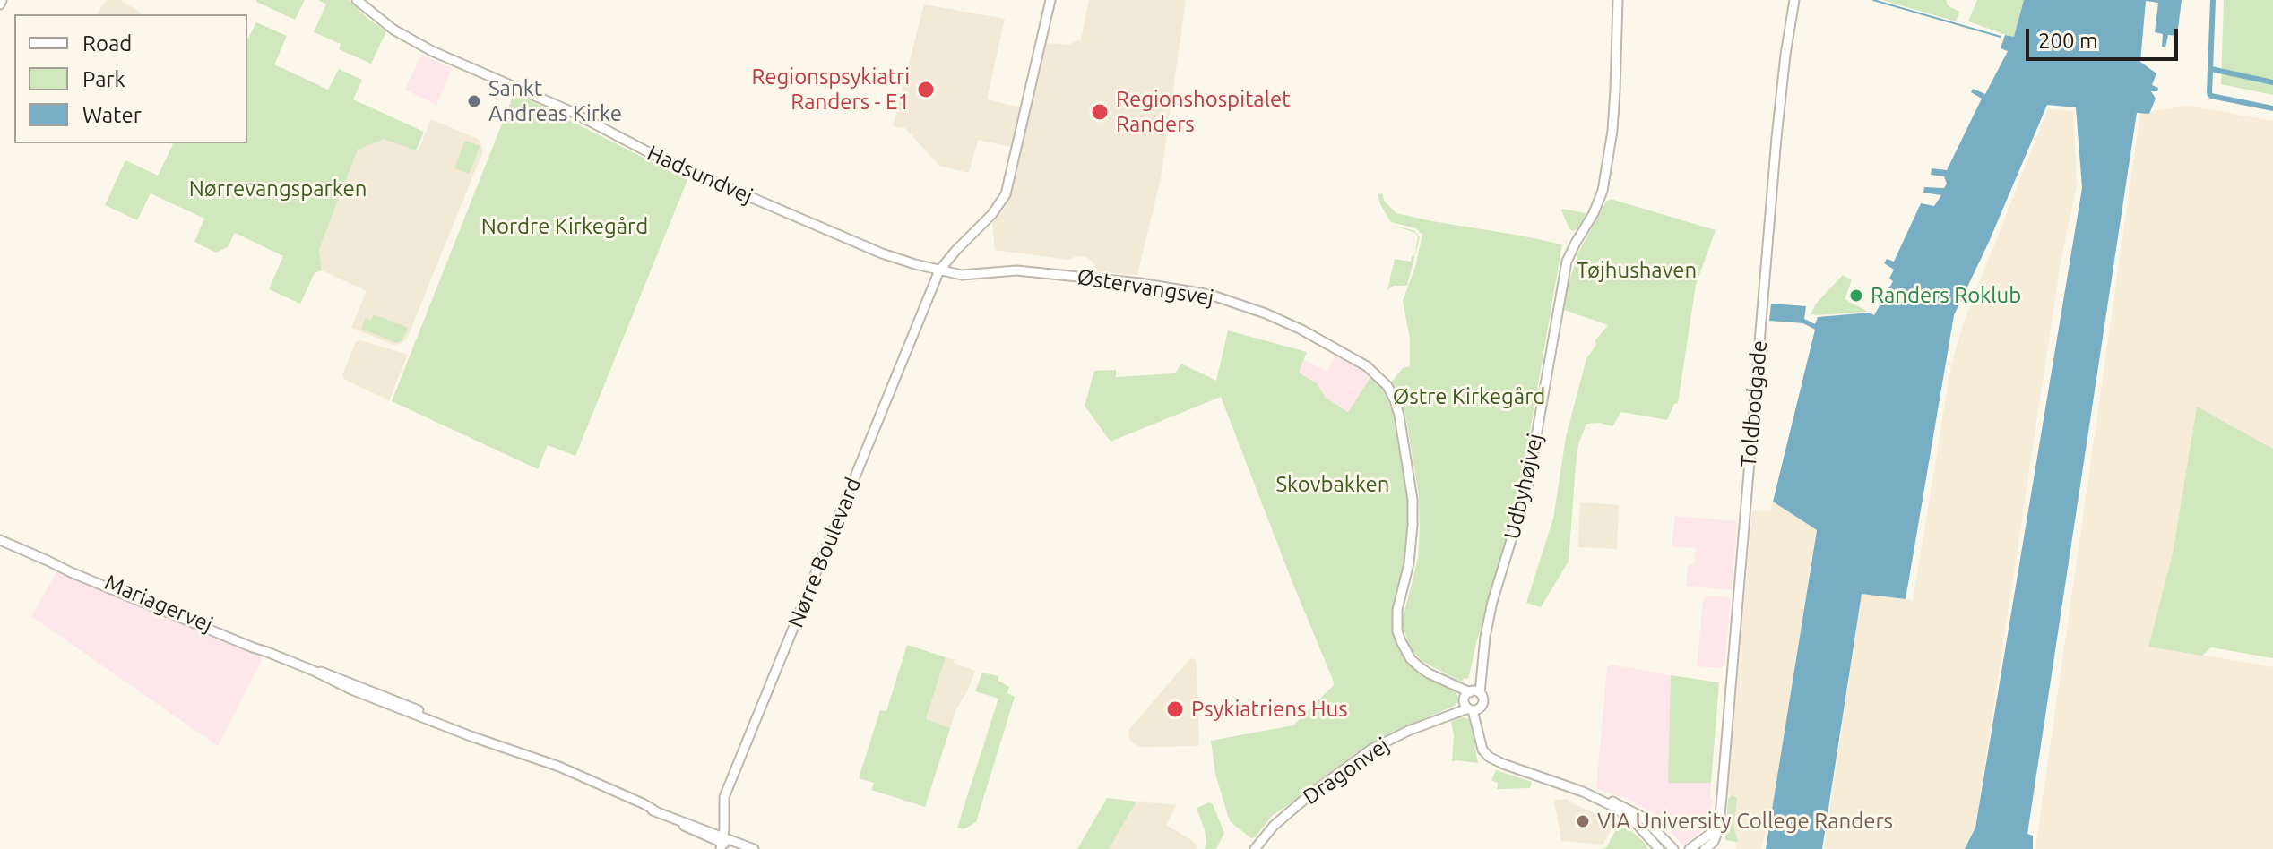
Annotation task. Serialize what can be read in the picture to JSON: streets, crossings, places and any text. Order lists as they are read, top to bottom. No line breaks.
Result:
{"streets":{"street":["Hadsundvej","Østervangsvej","Toldbodgade","Udbyhøjvej","Nørre Boulevard","Mariagervej","Dragonvej"]},"crossings":[["Hadsundvej","Østervangsvej"],["Hadsundvej","Nørre Boulevard"],["Østervangsvej","Udbyhøjvej"],["Østervangsvej","Nørre Boulevard"],["Østervangsvej","Dragonvej"],["Udbyhøjvej","Dragonvej"],["Nørre Boulevard","Mariagervej"]],"parks":["Nørrevangsparken","Nordre Kirkegård","Tøjhushaven","Østre Kirkegård","Skovbakken"],"places":["Regionspsykiatri Randers - E1","Sankt Andreas Kirke","Regionshospitalet Randers","Randers Roklub","Psykiatriens Hus","VIA University College Randers"],"legend":["Road","Park","Water"],"scale_bar":"200 m"}
